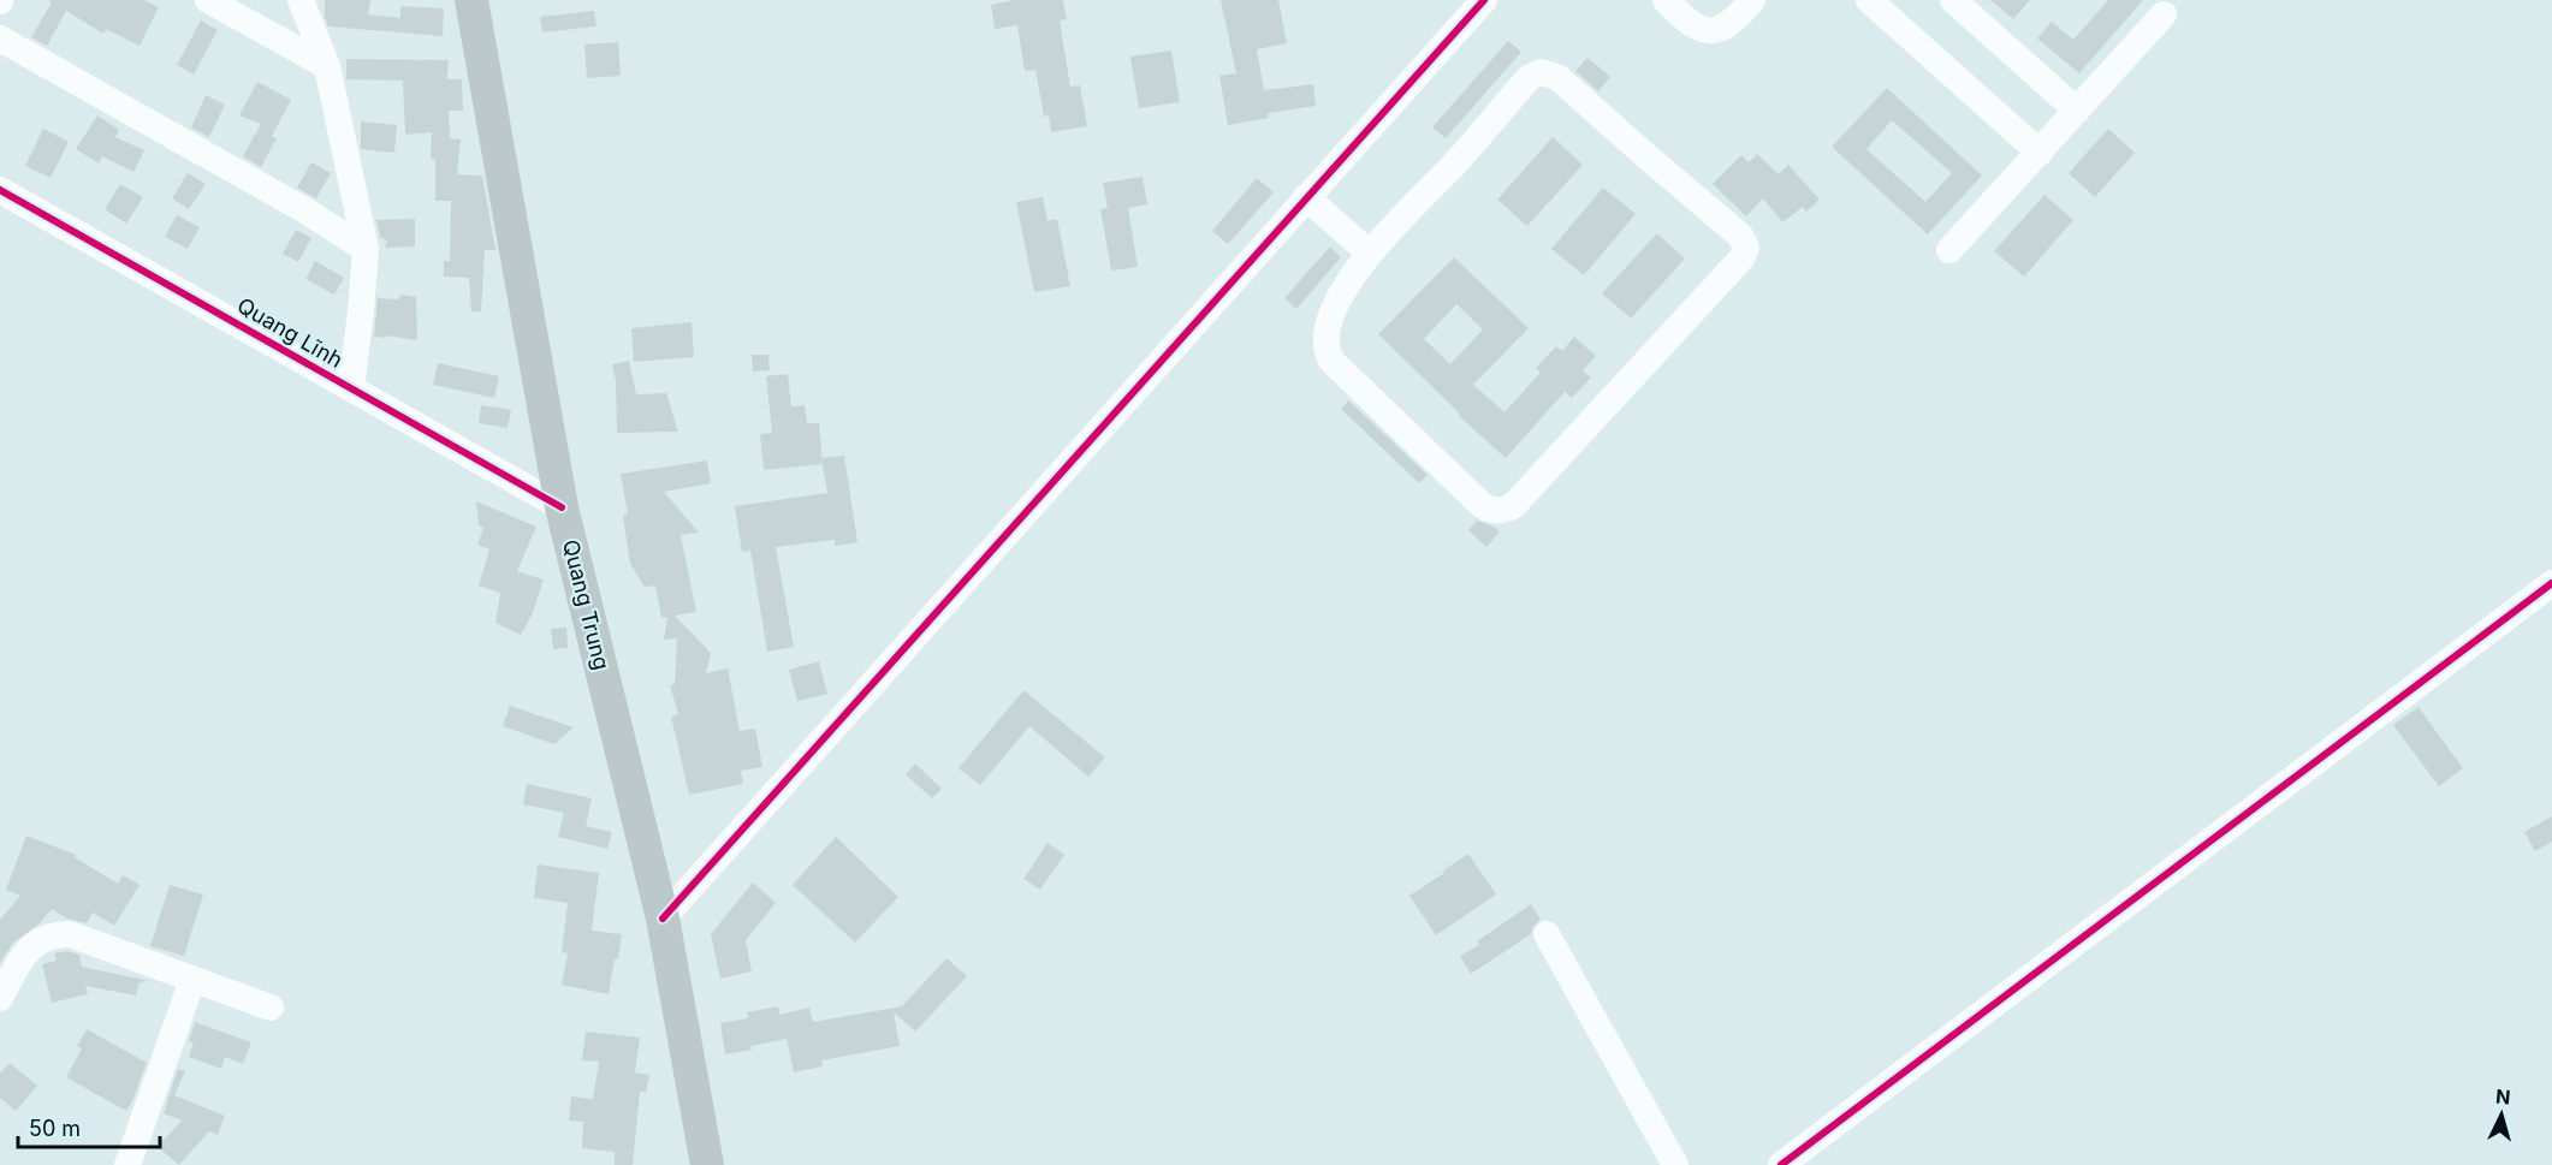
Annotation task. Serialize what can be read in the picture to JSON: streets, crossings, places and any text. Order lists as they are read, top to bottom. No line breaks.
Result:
{"streets":{"main road":["Quang Trung"],"street":["Quang Lĩnh"]},"crossings":[["Quang Lĩnh","Quang Trung"]],"scale_bar":"50 m","north":"top"}
